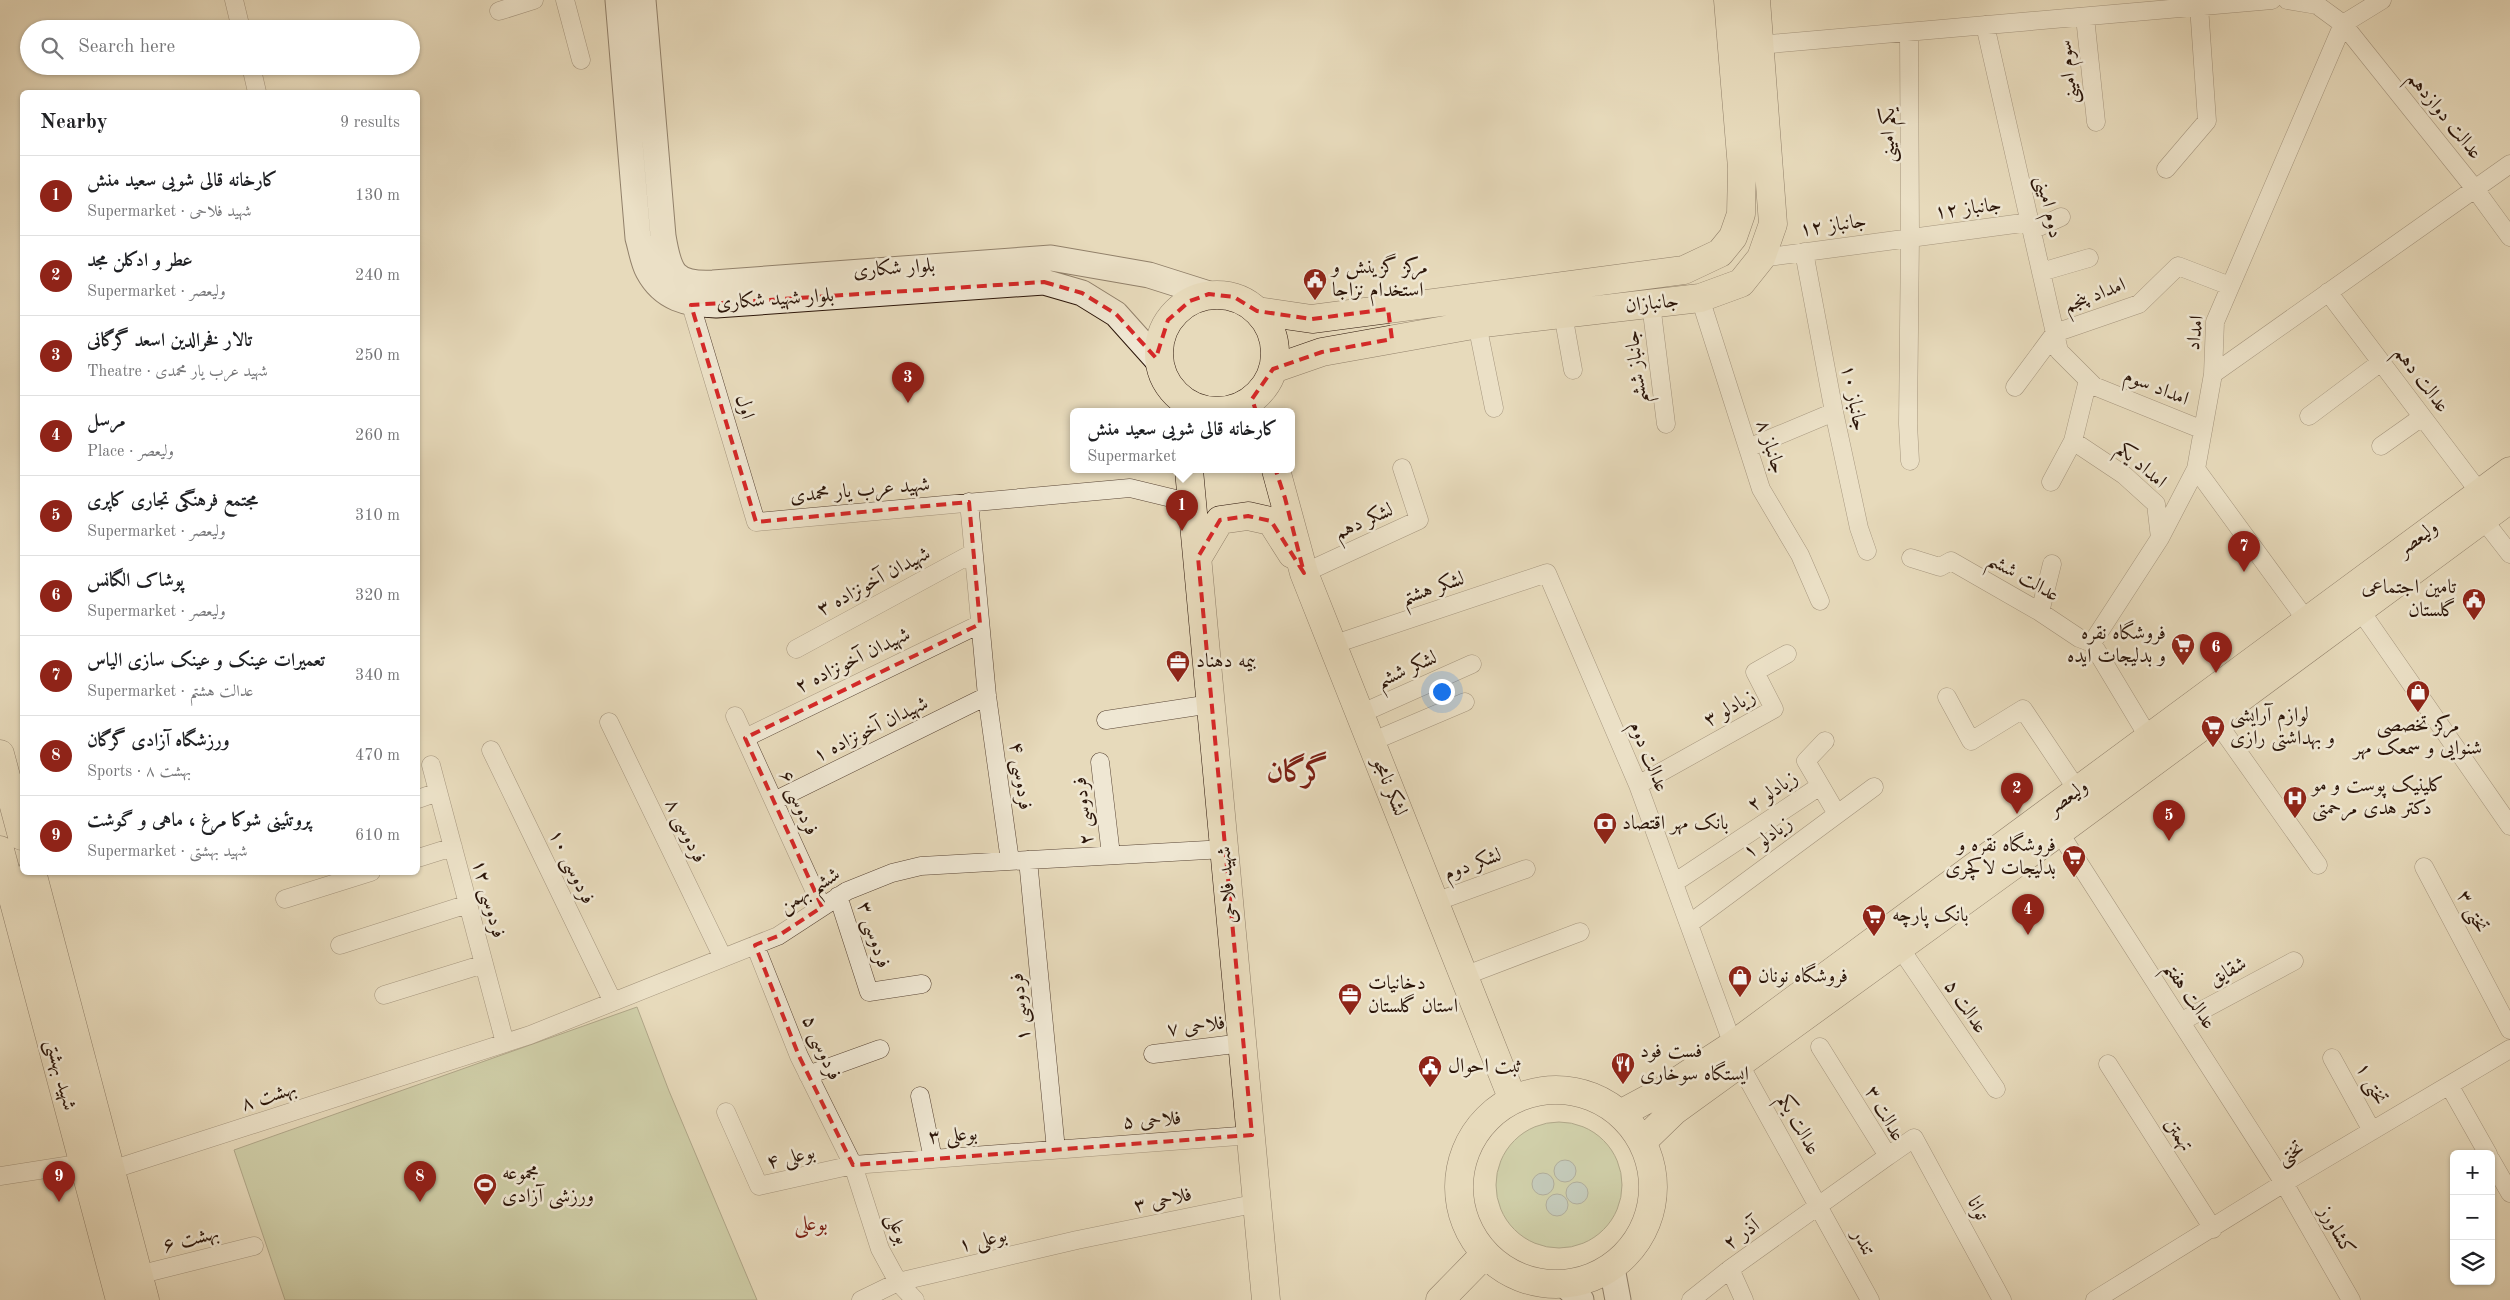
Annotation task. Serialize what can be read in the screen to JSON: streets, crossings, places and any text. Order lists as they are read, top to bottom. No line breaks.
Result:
{"streets":{"main road":["بلوار شکاری","بلوار شهید شکاری","جانبازان","ولیعصر","لشکر نامجو","شهید فلاحی","شهید بهشتی"],"street":["سوم امینی","عدالت دوازدهم","یکم امینی","دوم امینی","جانباز ۱۲","۱۲ جانباز","امداد پنجم","امداد","جانباز ششم","عدالت دهم","امداد سوم","۱۰ جانباز","اول","جانباز ۸","امداد یکم","شهید عرب یار محمدی","لشکر دهم","عدالت ششم","۳ شهیدان آخونزاده","لشکر هشتم","۲ شهیدان آخونزاده","لشکر ششم","زیادلو ۳","۱ شهیدان آخونزاده","عدالت دوم","۴ فردوسی","زیادلو ۲","۶ فردوسی","۲ فردوسی","۸ فردوسی","زیادلو ۱","لشکر دوم","۱۰ فردوسی","ششم بهمن","۱۲ فردوسی","تختی ۳","۳ فردوسی","شقایق","عدالت هفتم","۱ فردوسی","عدالت ۵","۷ فلاحی","۵ فردوسی","۱ تختی","۸ بهشت","عدالت ۳","۵ فلاحی","عدالت یکم","تهمتن","۳ بوعلی","تختی","۴ بوعلی","۳ فلاحی","توانا","بوعلی","کشاورز","۲ آذر","۶ بهشت","۱ بوعلی","تندر"]},"crossings":[["عدالت دوازدهم","امداد"],["یکم امینی","جانباز ۱۲"],["یکم امینی","۱۲ جانباز"],["دوم امینی","جانباز ۱۲"],["دوم امینی","امداد پنجم"],["دوم امینی","امداد سوم"],["جانباز ۱۲","۱۲ جانباز"],["۱۲ جانباز","جانبازان"],["۱۲ جانباز","۱۰ جانباز"],["امداد پنجم","امداد"],["بلوار شهید شکاری","اول"],["جانبازان","جانباز ششم"],["جانبازان","جانباز ۸"],["امداد","امداد سوم"],["امداد","امداد یکم"],["امداد","عدالت ششم"],["عدالت دهم","ولیعصر"],["اول","شهید عرب یار محمدی"],["شهید عرب یار محمدی","۴ فردوسی"],["شهید عرب یار محمدی","شهید فلاحی"],["لشکر دهم","لشکر نامجو"],["ولیعصر","عدالت دوم"],["ولیعصر","عدالت هفتم"],["ولیعصر","عدالت ۵"],["ولیعصر","عدالت یکم"],["۳ شهیدان آخونزاده","۴ فردوسی"],["لشکر هشتم","عدالت دوم"],["لشکر هشتم","لشکر نامجو"],["۲ شهیدان آخونزاده","۴ فردوسی"],["۲ شهیدان آخونزاده","۶ فردوسی"],["لشکر ششم","لشکر نامجو"],["زیادلو ۳","عدالت دوم"],["۱ شهیدان آخونزاده","۴ فردوسی"],["۱ شهیدان آخونزاده","۶ فردوسی"],["عدالت دوم","زیادلو ۲"],["عدالت دوم","زیادلو ۱"],["عدالت دوم","عدالت یکم"],["۴ فردوسی","ششم بهمن"],["لشکر نامجو","لشکر دوم"],["۶ فردوسی","ششم بهمن"],["۲ فردوسی","ششم بهمن"],["۸ فردوسی","ششم بهمن"],["۱۰ فردوسی","ششم بهمن"],["شهید فلاحی","ششم بهمن"],["شهید فلاحی","۷ فلاحی"],["شهید فلاحی","۵ فلاحی"],["شهید فلاحی","۳ فلاحی"],["ششم بهمن","۱۲ فردوسی"],["ششم بهمن","۳ فردوسی"],["ششم بهمن","۱ فردوسی"],["ششم بهمن","۵ فردوسی"],["ششم بهمن","۸ بهشت"],["شقایق","عدالت هفتم"],["عدالت هفتم","تختی"],["عدالت هفتم","کشاورز"],["۱ فردوسی","۵ فلاحی"],["۱ فردوسی","۳ بوعلی"],["۵ فردوسی","۳ بوعلی"],["۵ فردوسی","۴ بوعلی"],["۵ فردوسی","بوعلی"],["شهید بهشتی","۸ بهشت"],["شهید بهشتی","۶ بهشت"],["۱ تختی","تختی"],["عدالت ۳","عدالت یکم"],["عدالت ۳","توانا"],["عدالت ۳","۲ آذر"],["عدالت ۳","تندر"],["۵ فلاحی","۳ بوعلی"],["عدالت یکم","۲ آذر"],["عدالت یکم","تندر"],["تهمتن","تختی"],["۳ بوعلی","۴ بوعلی"],["۳ بوعلی","بوعلی"],["تختی","کشاورز"],["۴ بوعلی","بوعلی"],["۳ فلاحی","۱ بوعلی"],["بوعلی","۱ بوعلی"],["۲ آذر","تندر"]],"districts":["گرگان","بوعلی"],"places":{"public building":["مرکز گزینش و استخدام نزاجا","تامین اجتماعی گلستان","ثبت احوال"],"supermarket":["فروشگاه نقره و بدلیجات ایده","لوازم آرایشی و بهداشتی رازی","فروشگاه نقره و بدلیجات لاکچری","بانک پارچه"],"office":["بیمه دهناد","دخانیات استان گلستان"],"shop":["مرکز تخصصی شنوایی و سمعک مهر","فروشگاه نونان"],"hospital":["کلینیک پوست و مو دکتر هدی مرحمتی"],"bank":["بانک مهر اقتصاد"],"restaurant":["فست فود ایستگاه سوخاری"],"sports":["مجموعه ورزشی آزادی"]},"page":{"search":"Search here","heading":["Nearby","9 results"],"list":[{"mark":"1","name":"کارخانه قالی شویی سعید منش","note":"Supermarket · شهید فلاحی","value":"130 m"},{"mark":"2","name":"عطر و ادکلن مجد","note":"Supermarket · ولیعصر","value":"240 m"},{"mark":"3","name":"تالار فخرالدین اسعد گرگانی","note":"Theatre · شهید عرب یار محمدی","value":"250 m"},{"mark":"4","name":"مرسل","note":"Place · ولیعصر","value":"260 m"},{"mark":"5","name":"مجتمع فرهنگی تجاری کاپری","note":"Supermarket · ولیعصر","value":"310 m"},{"mark":"6","name":"پوشاک الگانس","note":"Supermarket · ولیعصر","value":"320 m"},{"mark":"7","name":"تعمیرات عینک و عینک سازی الیاس","note":"Supermarket · عدالت هشتم","value":"340 m"},{"mark":"8","name":"ورزشگاه آزادی گرگان","note":"Sports · ۸ بهشت","value":"470 m"},{"mark":"9","name":"پروتئینی شوکا مرغ‌ ، ماهی و گوشت","note":"Supermarket · شهید بهشتی","value":"610 m"}],"pins":["3","1","7","6","2","5","4","8","9"],"popup":["کارخانه قالی شویی سعید منش","Supermarket"],"map_buttons":["+","−"]}}
